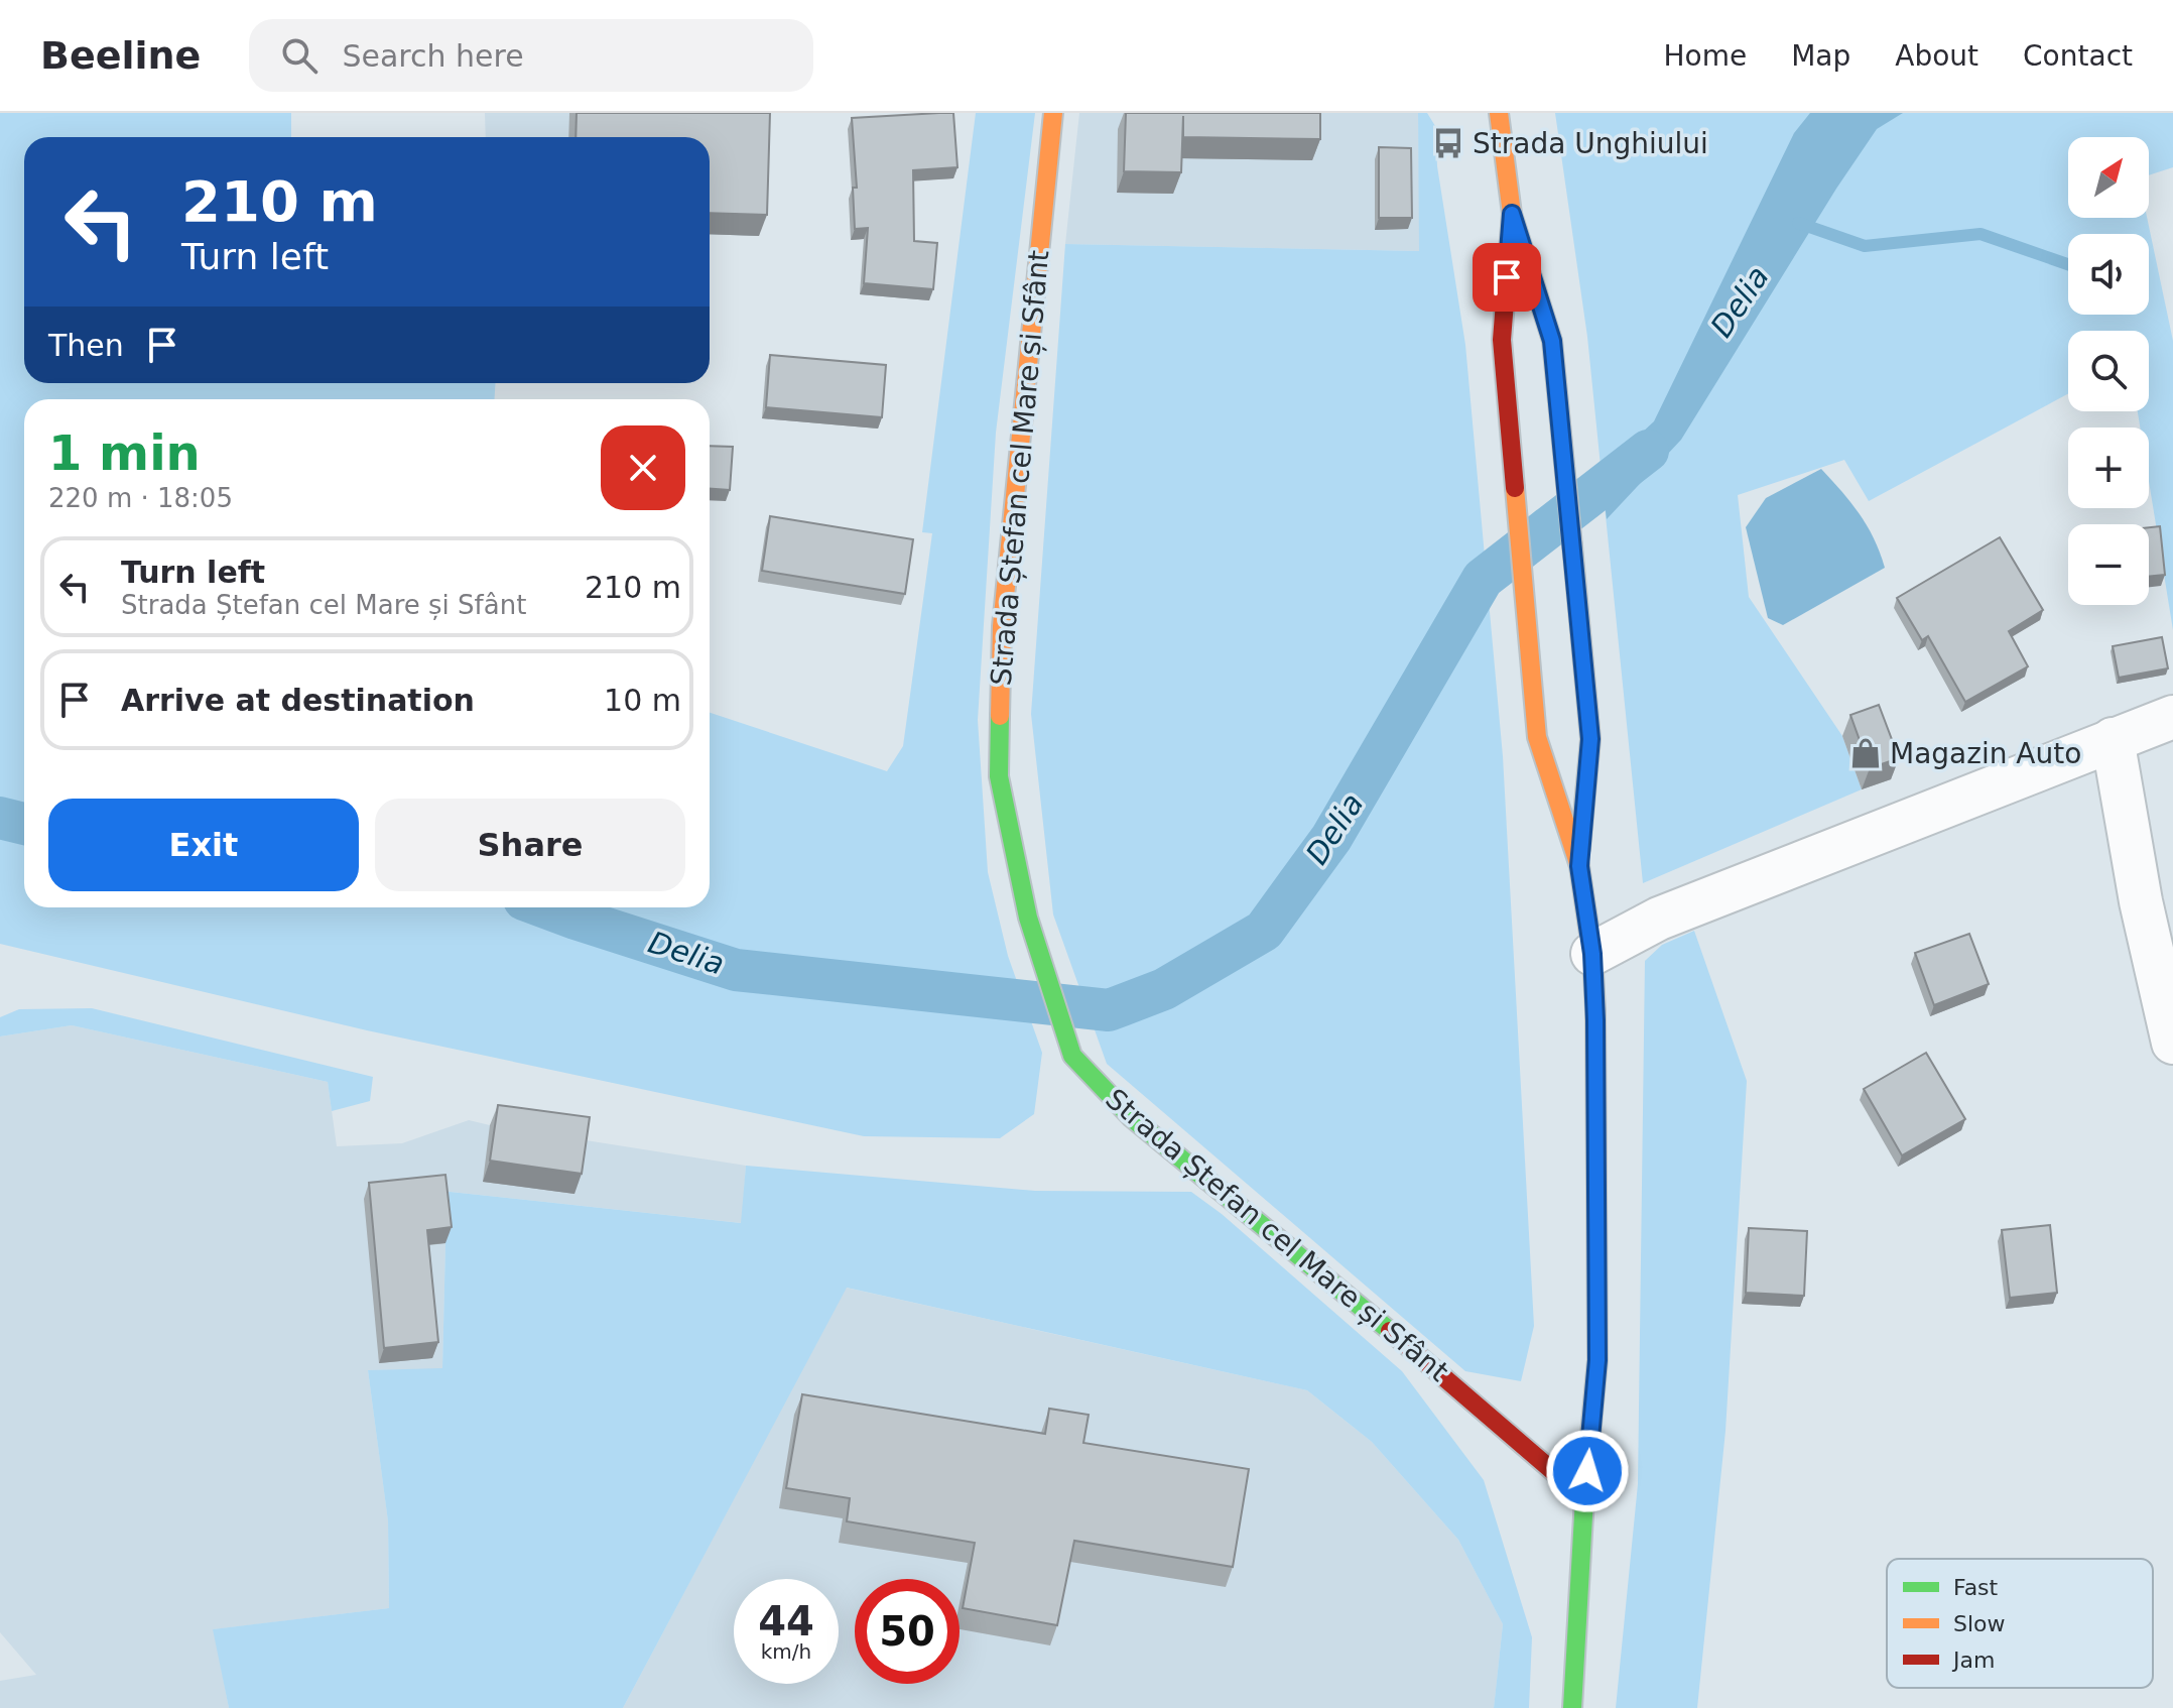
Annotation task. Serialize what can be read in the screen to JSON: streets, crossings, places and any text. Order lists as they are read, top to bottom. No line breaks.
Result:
{"streets":{"main road":["Strada Ștefan cel Mare și Sfânt"]},"water":["Delia"],"places":{"bus stop":["Strada Unghiului"],"shop":["Magazin Auto"]},"legend":["Fast","Slow","Jam"],"north":"top right","page":{"header":"Beeline","search":"Search here","nav":["Home","Map","About","Contact"],"map_buttons":["+","−"],"turn":["210 m","Turn left"],"then":"Then","heading":["1 min","220 m · 18:05"],"list":[{"name":"Turn left","note":"Strada Ștefan cel Mare și Sfânt","value":"210 m"},{"name":"Arrive at destination","value":"10 m"}],"buttons":["Exit","Share"],"speed":"44 km/h","limit":"50"}}
